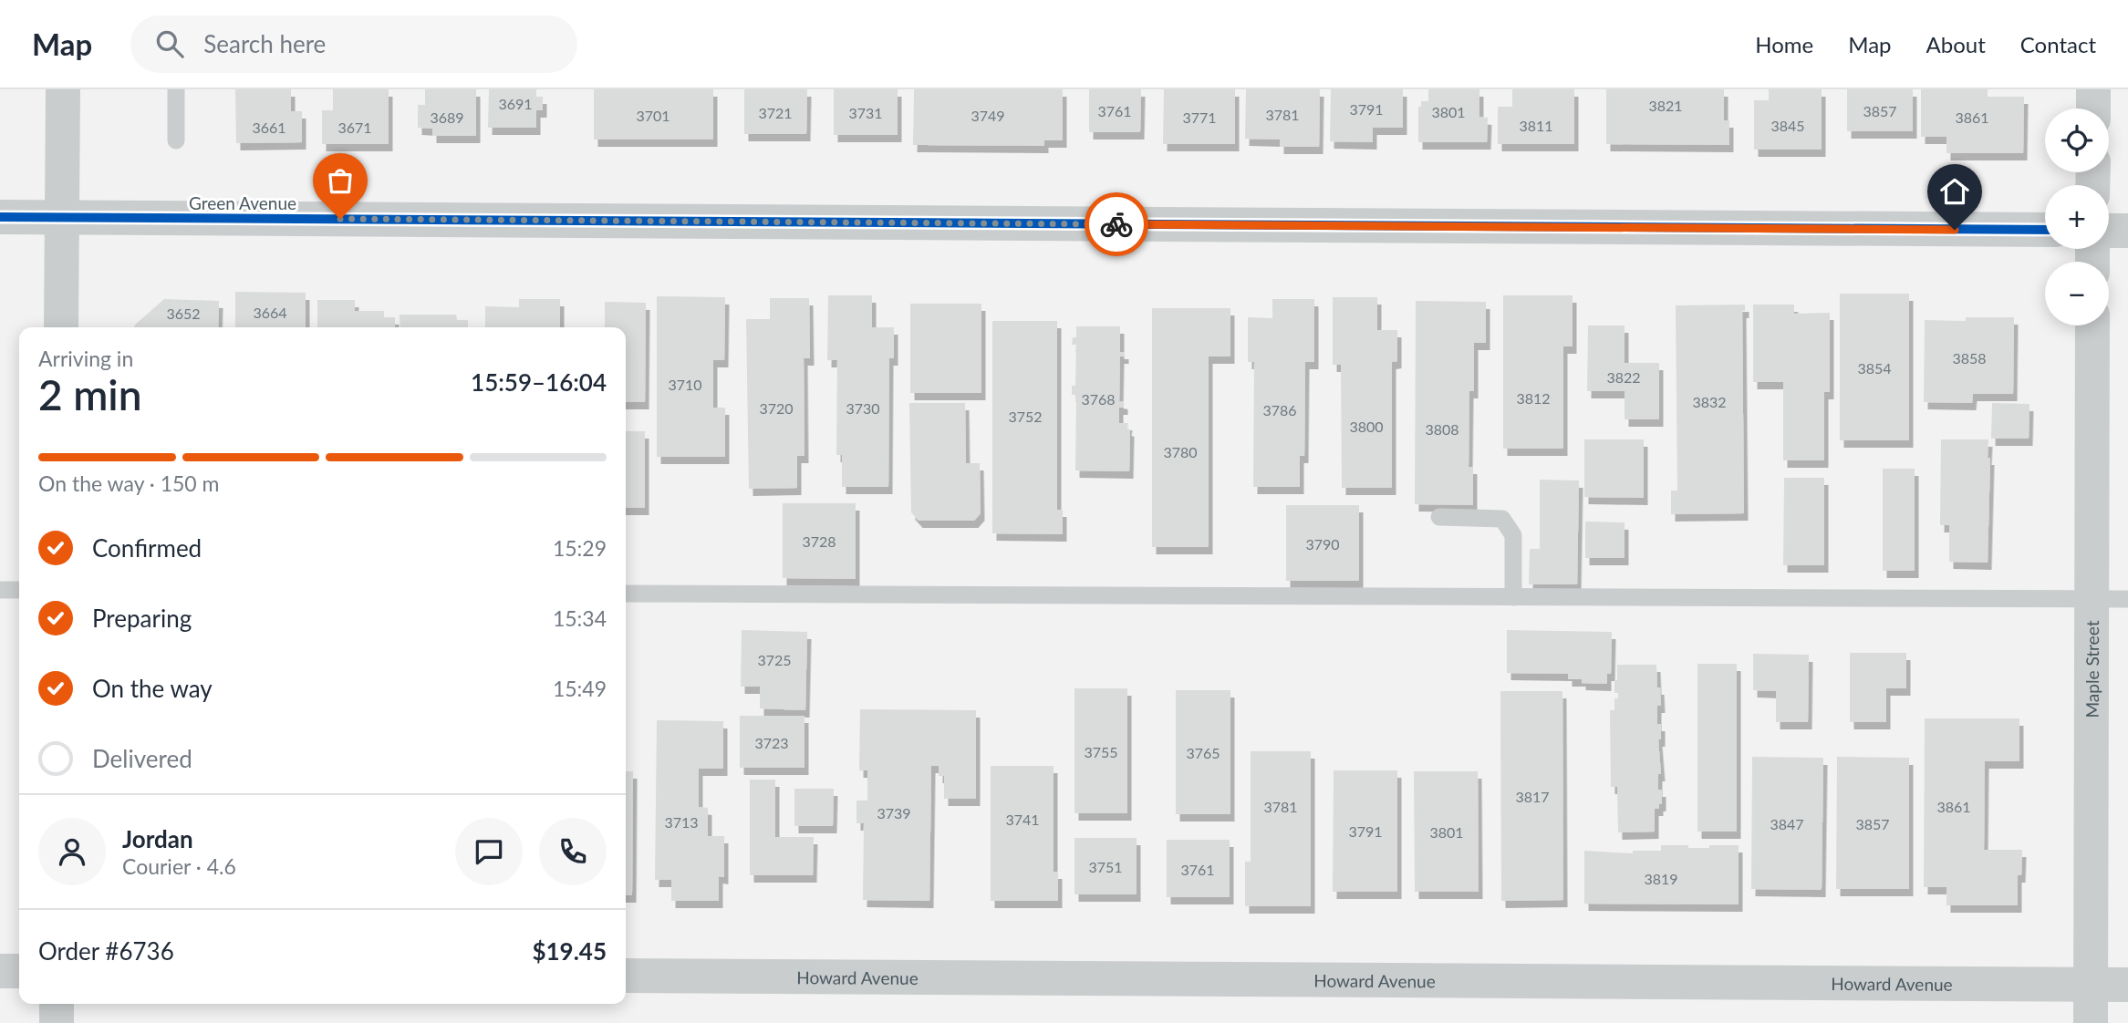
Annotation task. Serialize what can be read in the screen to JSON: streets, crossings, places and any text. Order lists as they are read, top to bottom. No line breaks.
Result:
{"streets":{"street":["Green Avenue","Maple Street","Howard Avenue"]},"crossings":[["Maple Street","Howard Avenue"]],"house_numbers":["3691","3821","3791","3761","3857","3801","3721","3731","3781","3701","3749","3689","3771","3861","3811","3845","3661","3671","3664","3652","3858","3854","3822","3710","3812","3768","3832","3720","3730","3786","3752","3800","3808","3780","3728","3790","3725","3723","3755","3765","3817","3781","3861","3739","3741","3713","3847","3857","3791","3801","3751","3761","3819"],"page":{"header":"Map","search":"Search here","nav":["Home","Map","About","Contact"],"map_buttons":["+","−"],"heading":["2 min","Arriving in","15:59–16:04"],"panel":["Jordan","Courier · 4.6","Order #6736","$19.45"],"bar":"On the way · 150 m","list":[["Confirmed","15:29"],["Preparing","15:34"],["On the way","15:49"],"Delivered"]}}
